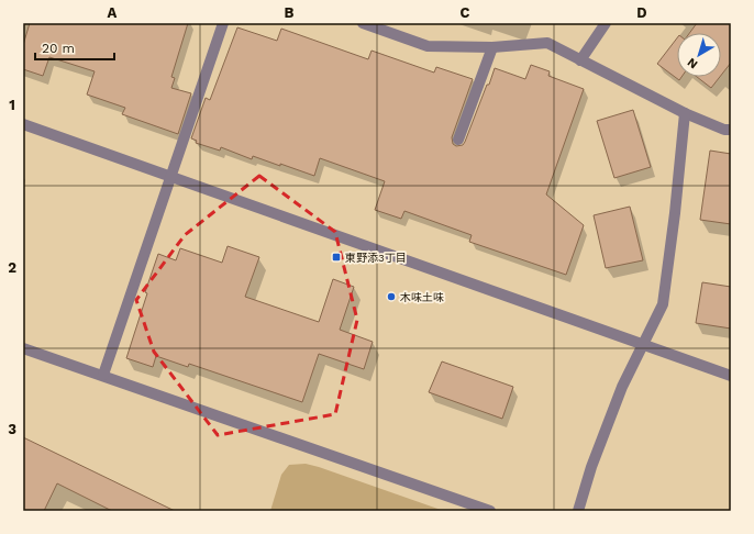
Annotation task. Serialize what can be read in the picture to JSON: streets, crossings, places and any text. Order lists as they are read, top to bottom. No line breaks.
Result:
{"places":{"transit":["東野添3丁目"],"other":["木味土味"]},"scale_bar":"20 m","north":"bottom left","grid":{"columns":["A","B","C","D"],"rows":["1","2","3"]}}
